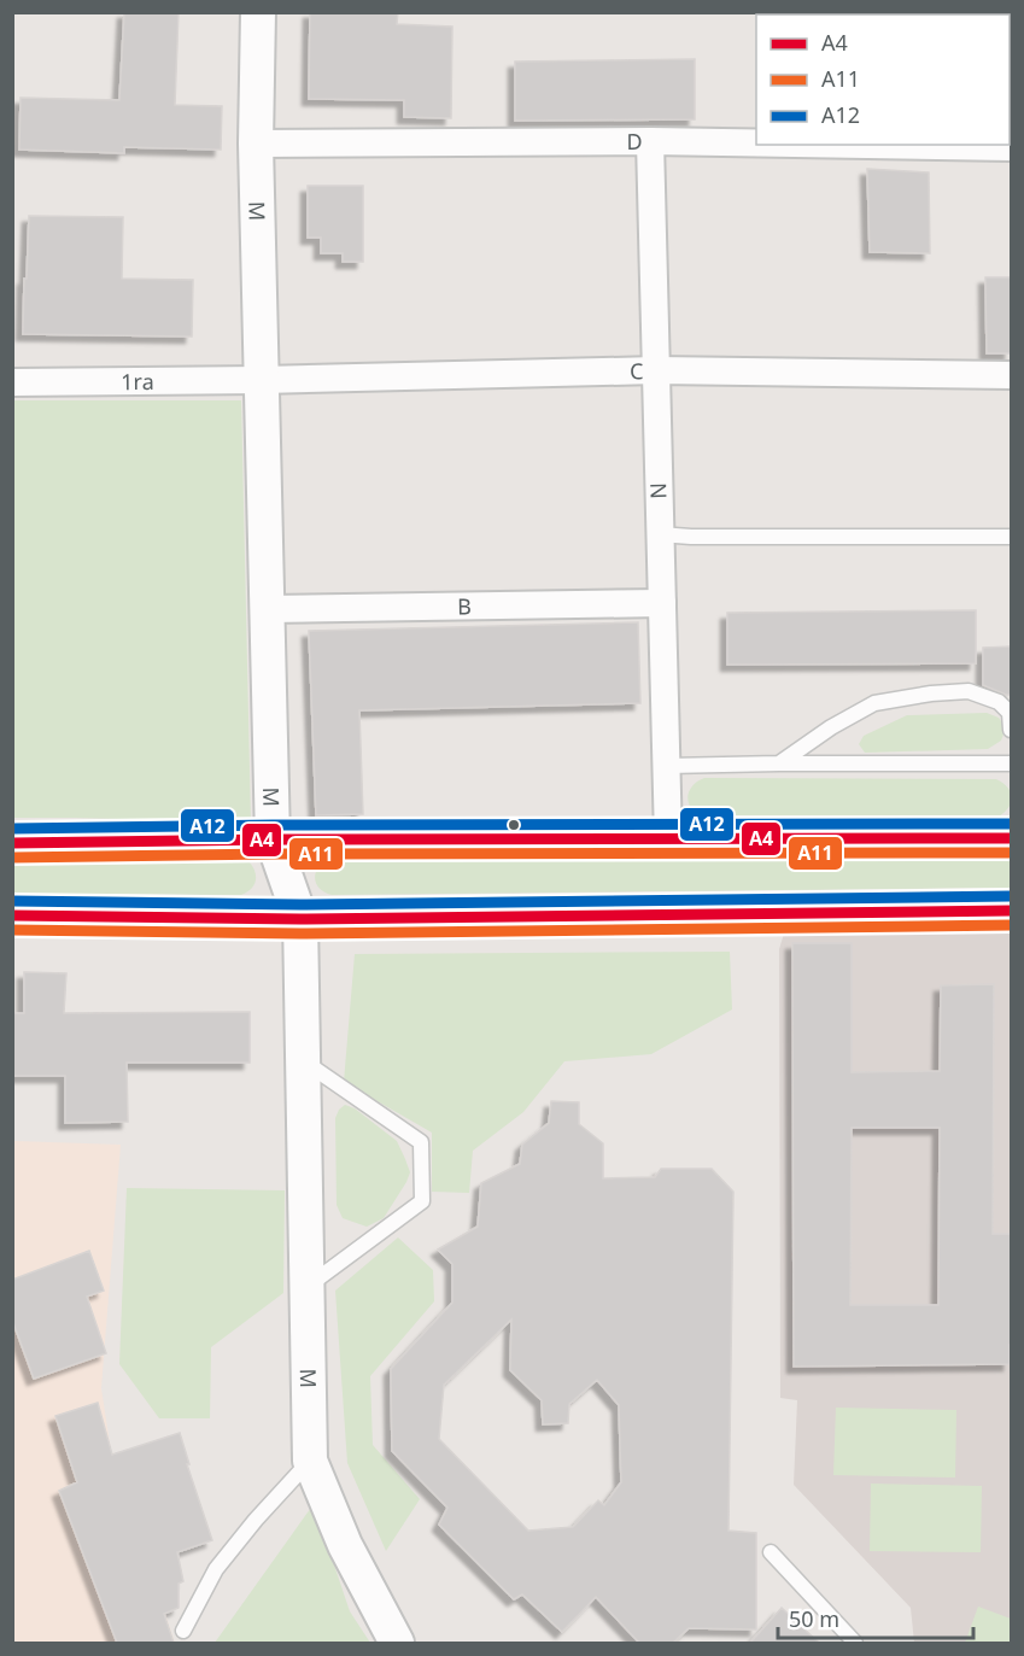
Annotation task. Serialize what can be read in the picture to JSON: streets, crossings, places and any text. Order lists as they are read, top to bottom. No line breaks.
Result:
{"streets":{"street":["D","M","C","1ra","N","B"]},"crossings":[["D","M"],["D","N"],["M","C"],["M","1ra"],["M","B"],["C","1ra"],["C","N"],["N","B"]],"lines":["transit line A12","transit line A4","transit line A11"],"legend":["A4","A11","A12"],"scale_bar":"50 m"}
